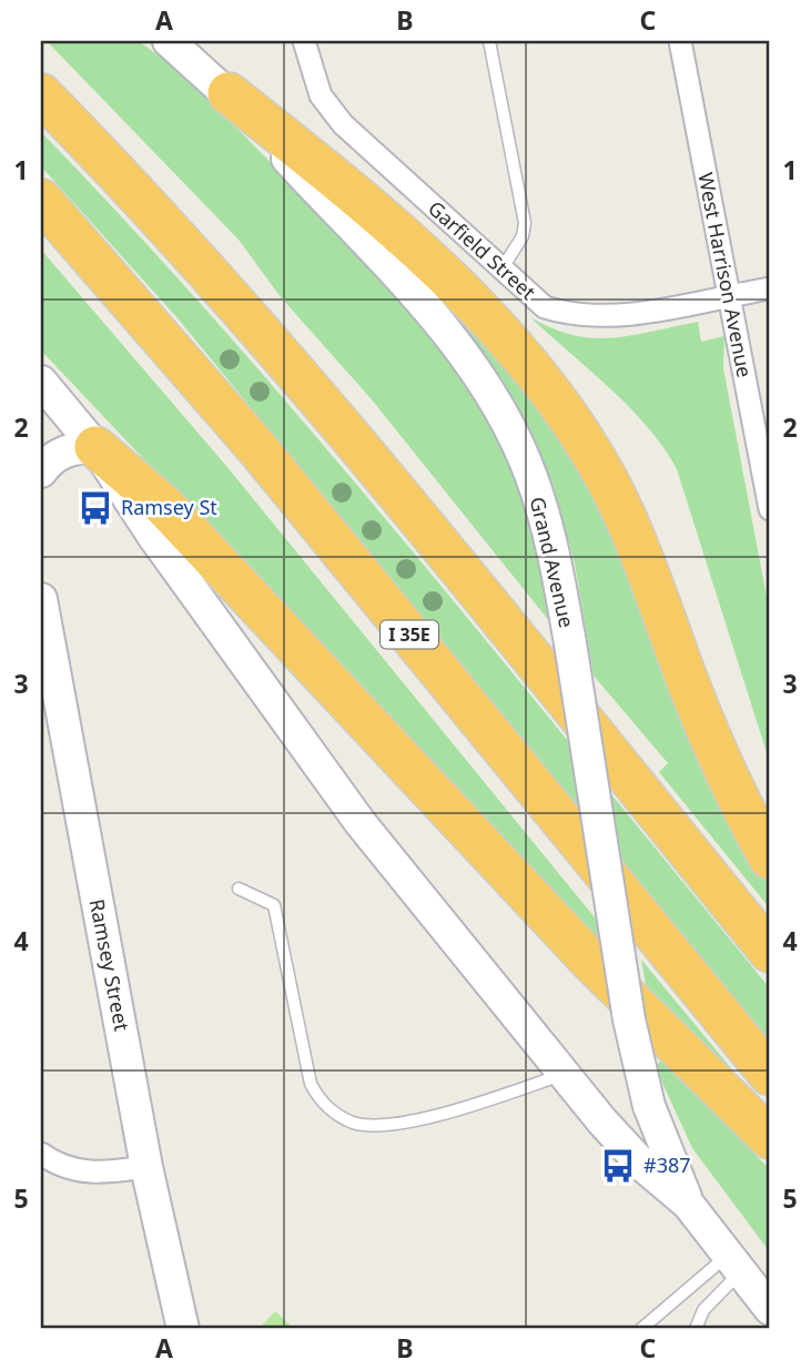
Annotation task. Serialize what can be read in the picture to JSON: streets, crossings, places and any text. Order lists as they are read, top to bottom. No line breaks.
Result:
{"streets":{"highway":["I 35E"],"main road":["Grand Avenue","Ramsey Street"],"street":["Garfield Street","West Harrison Avenue"]},"crossings":[["Garfield Street","West Harrison Avenue"]],"places":{"bus stop":["Ramsey St","#387"]},"grid":{"columns":["A","B","C"],"rows":["1","2","3","4","5"]}}
